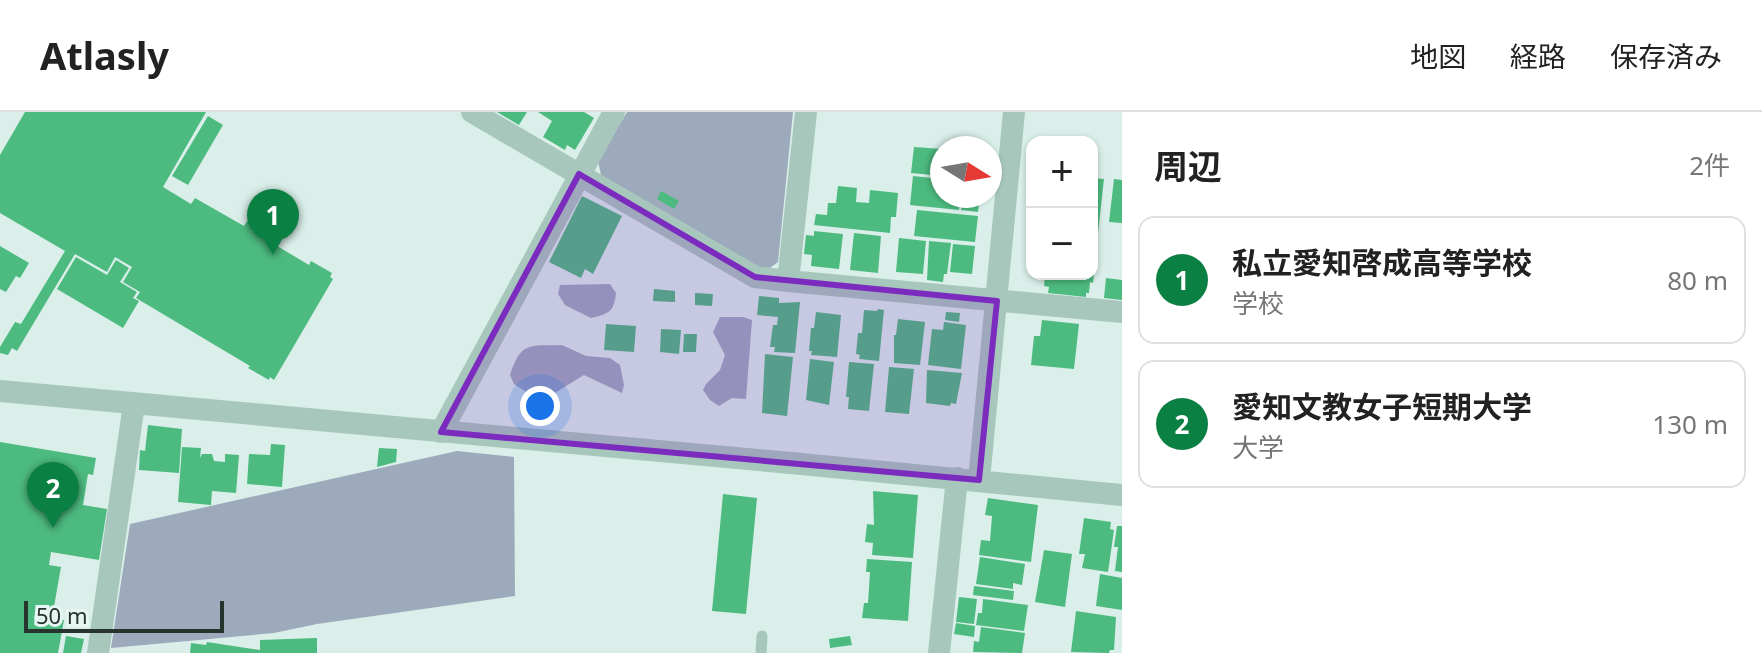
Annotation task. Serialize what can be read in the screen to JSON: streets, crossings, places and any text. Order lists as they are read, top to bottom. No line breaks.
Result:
{"scale_bar":"50 m","north":"right","page":{"header":"Atlasly","nav":["地図","経路","保存済み"],"heading":["周辺","2件"],"map_buttons":["+","−"],"pins":["1","2"],"list":[{"mark":"1","name":"私立愛知啓成高等学校","note":"学校","value":"80 m"},{"mark":"2","name":"愛知文教女子短期大学","note":"大学","value":"130 m"}],"scale":"50 m"}}
